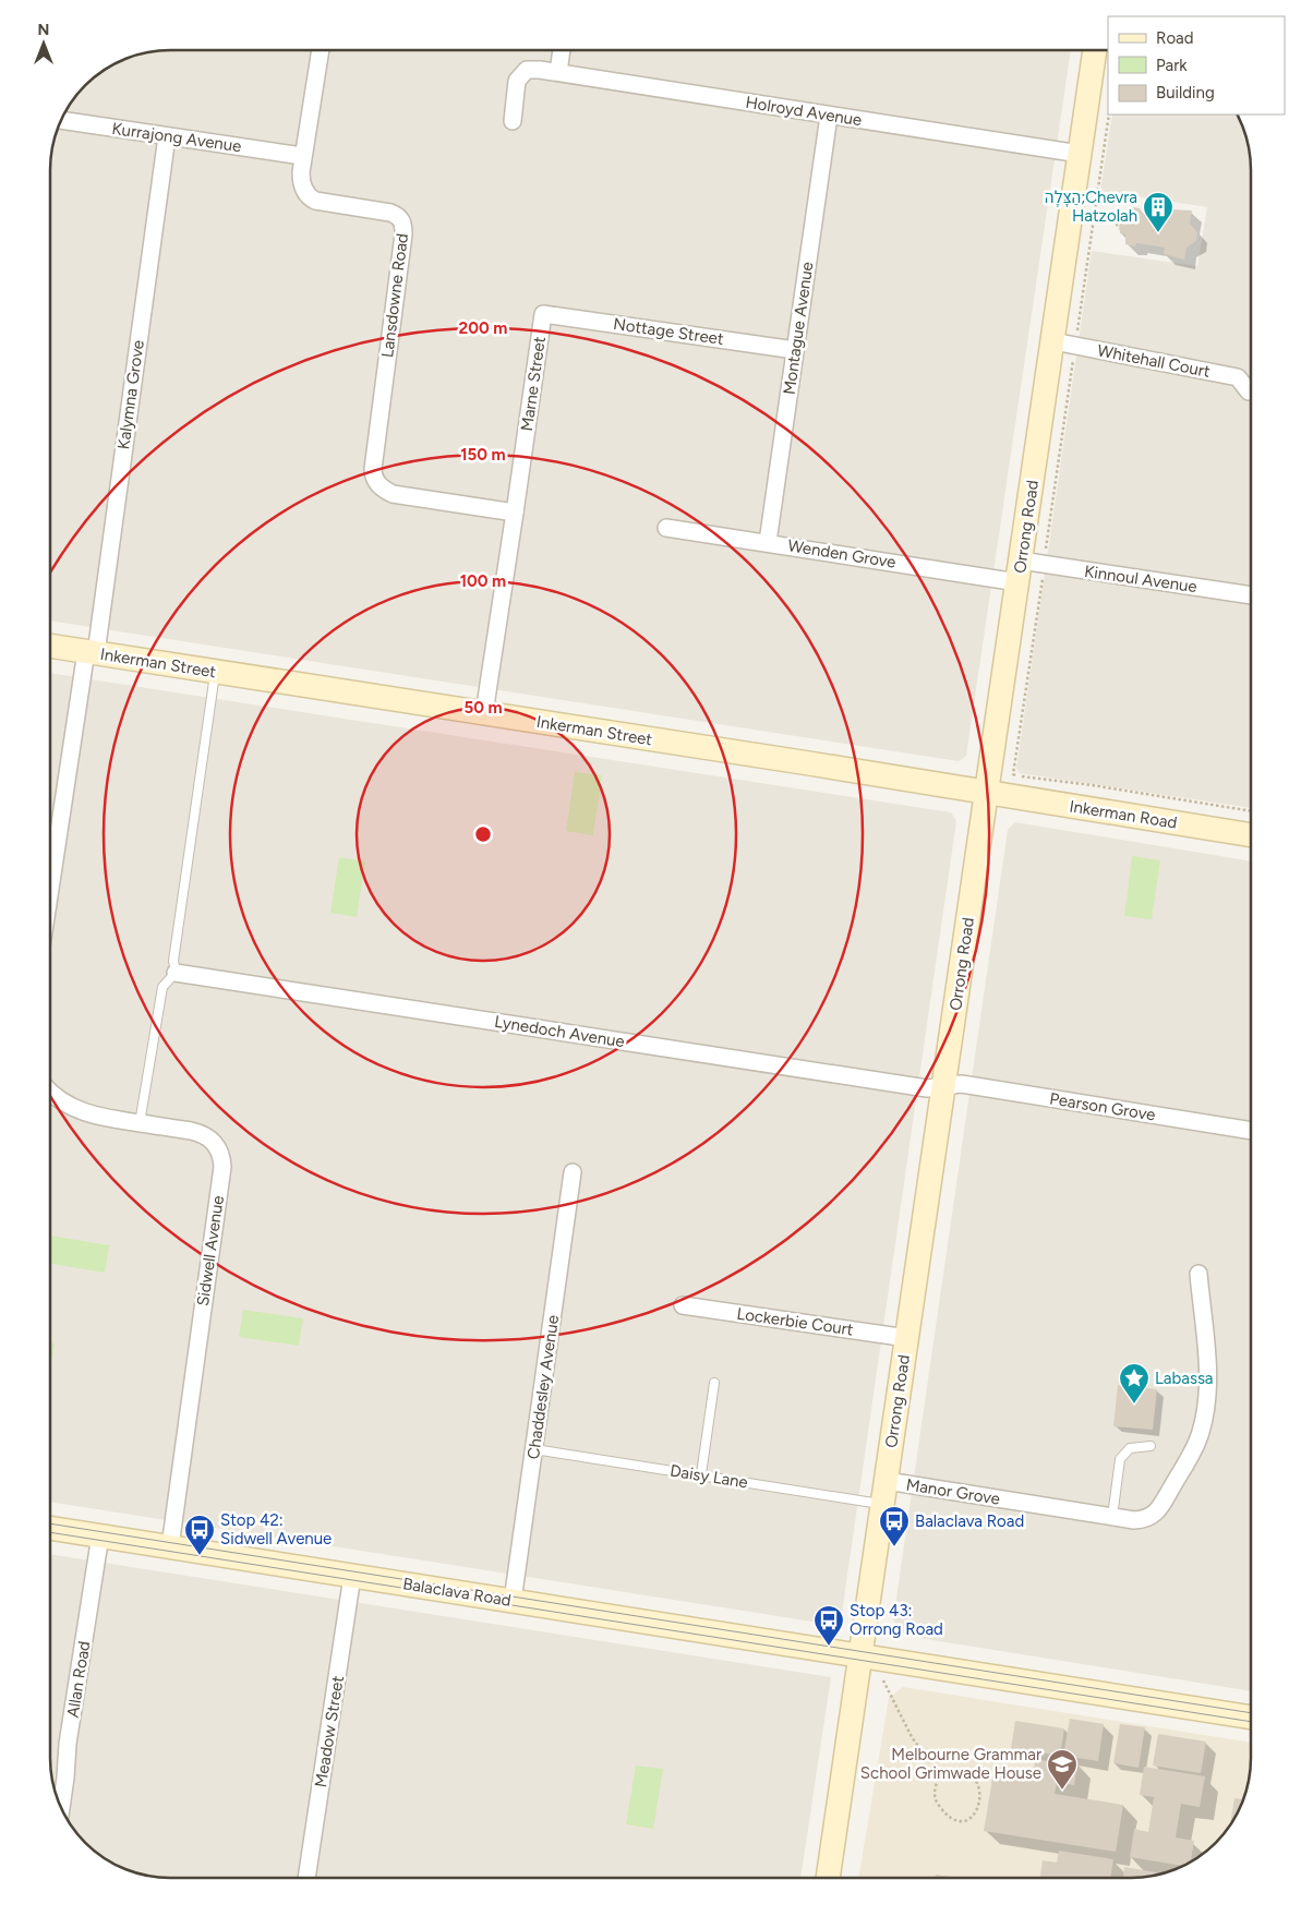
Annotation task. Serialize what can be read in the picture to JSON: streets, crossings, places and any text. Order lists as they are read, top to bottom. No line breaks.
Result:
{"streets":{"street":["Holroyd Avenue","Kurrajong Avenue","Lansdowne Road","Montague Avenue","Nottage Street","Whitehall Court","Marne Street","Kalymna Grove","Orrong Road","Wenden Grove","Kinnoul Avenue","Inkerman Street","Inkerman Road","Lynedoch Avenue","Pearson Grove","Sidwell Avenue","Lockerbie Court","Chaddesley Avenue","Manor Grove","Balaclava Road","Allan Road","Meadow Street"],"lane":["Daisy Lane"]},"crossings":[["Holroyd Avenue","Montague Avenue"],["Holroyd Avenue","Orrong Road"],["Kurrajong Avenue","Lansdowne Road"],["Kurrajong Avenue","Kalymna Grove"],["Lansdowne Road","Marne Street"],["Montague Avenue","Nottage Street"],["Montague Avenue","Wenden Grove"],["Nottage Street","Marne Street"],["Whitehall Court","Orrong Road"],["Marne Street","Inkerman Street"],["Kalymna Grove","Inkerman Street"],["Orrong Road","Wenden Grove"],["Orrong Road","Kinnoul Avenue"],["Orrong Road","Inkerman Street"],["Orrong Road","Inkerman Road"],["Orrong Road","Lynedoch Avenue"],["Orrong Road","Pearson Grove"],["Orrong Road","Lockerbie Court"],["Orrong Road","Daisy Lane"],["Orrong Road","Manor Grove"],["Orrong Road","Balaclava Road"],["Wenden Grove","Kinnoul Avenue"],["Inkerman Street","Inkerman Road"],["Lynedoch Avenue","Pearson Grove"],["Sidwell Avenue","Balaclava Road"],["Chaddesley Avenue","Daisy Lane"],["Chaddesley Avenue","Balaclava Road"],["Balaclava Road","Allan Road"],["Balaclava Road","Meadow Street"]],"places":{"building":["הַצָּלָה;Chevra Hatzolah"],"place":["Labassa"],"bus stop":["Balaclava Road","Stop 42: Sidwell Avenue","Stop 43: Orrong Road"],"school or university":["Melbourne Grammar School Grimwade House"]},"legend":["Road","Park","Building"],"north":"top","rings":["200 m","150 m","100 m","50 m"]}
